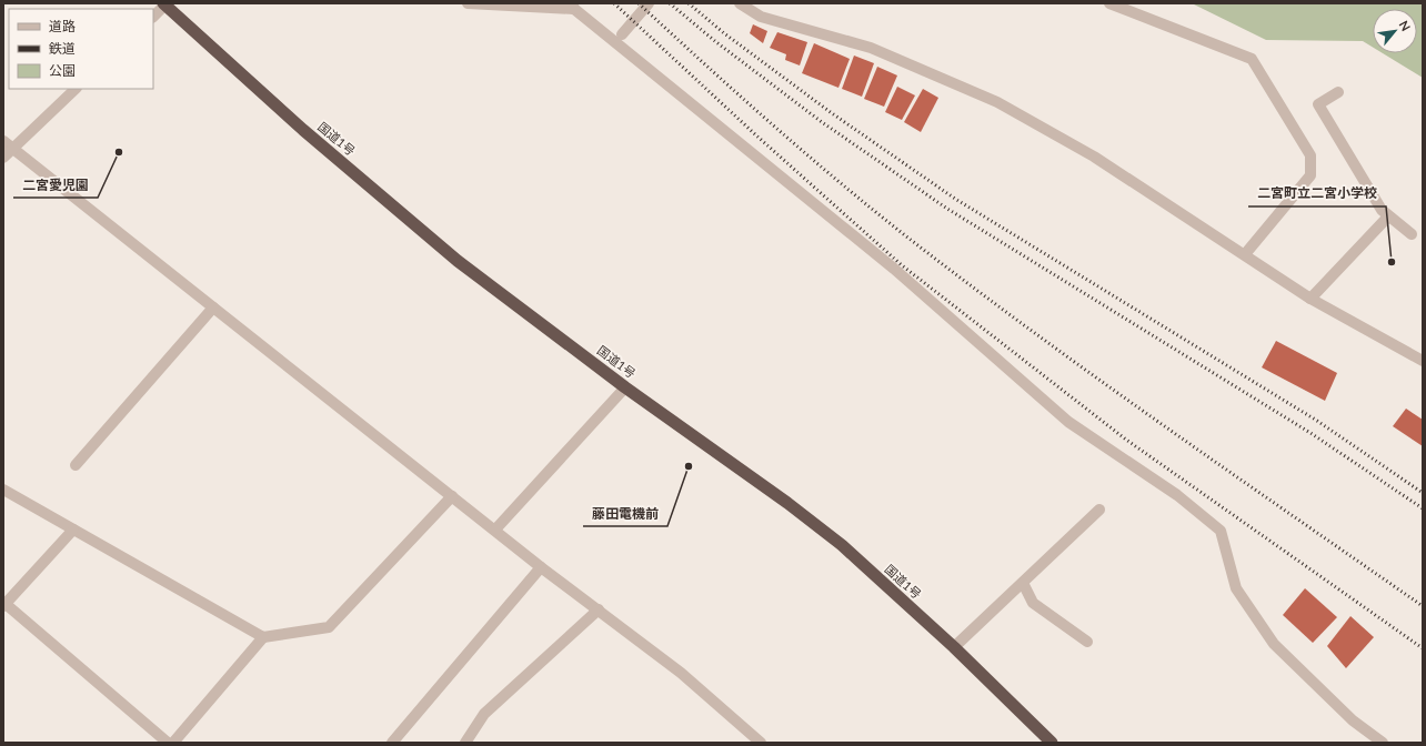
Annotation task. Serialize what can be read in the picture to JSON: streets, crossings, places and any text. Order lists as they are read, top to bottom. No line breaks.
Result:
{"streets":{"highway":["国道1号"]},"places":["二宮愛児園","二宮町立二宮小学校","藤田電機前"],"legend":["道路","鉄道","公園"],"north":"top right"}
